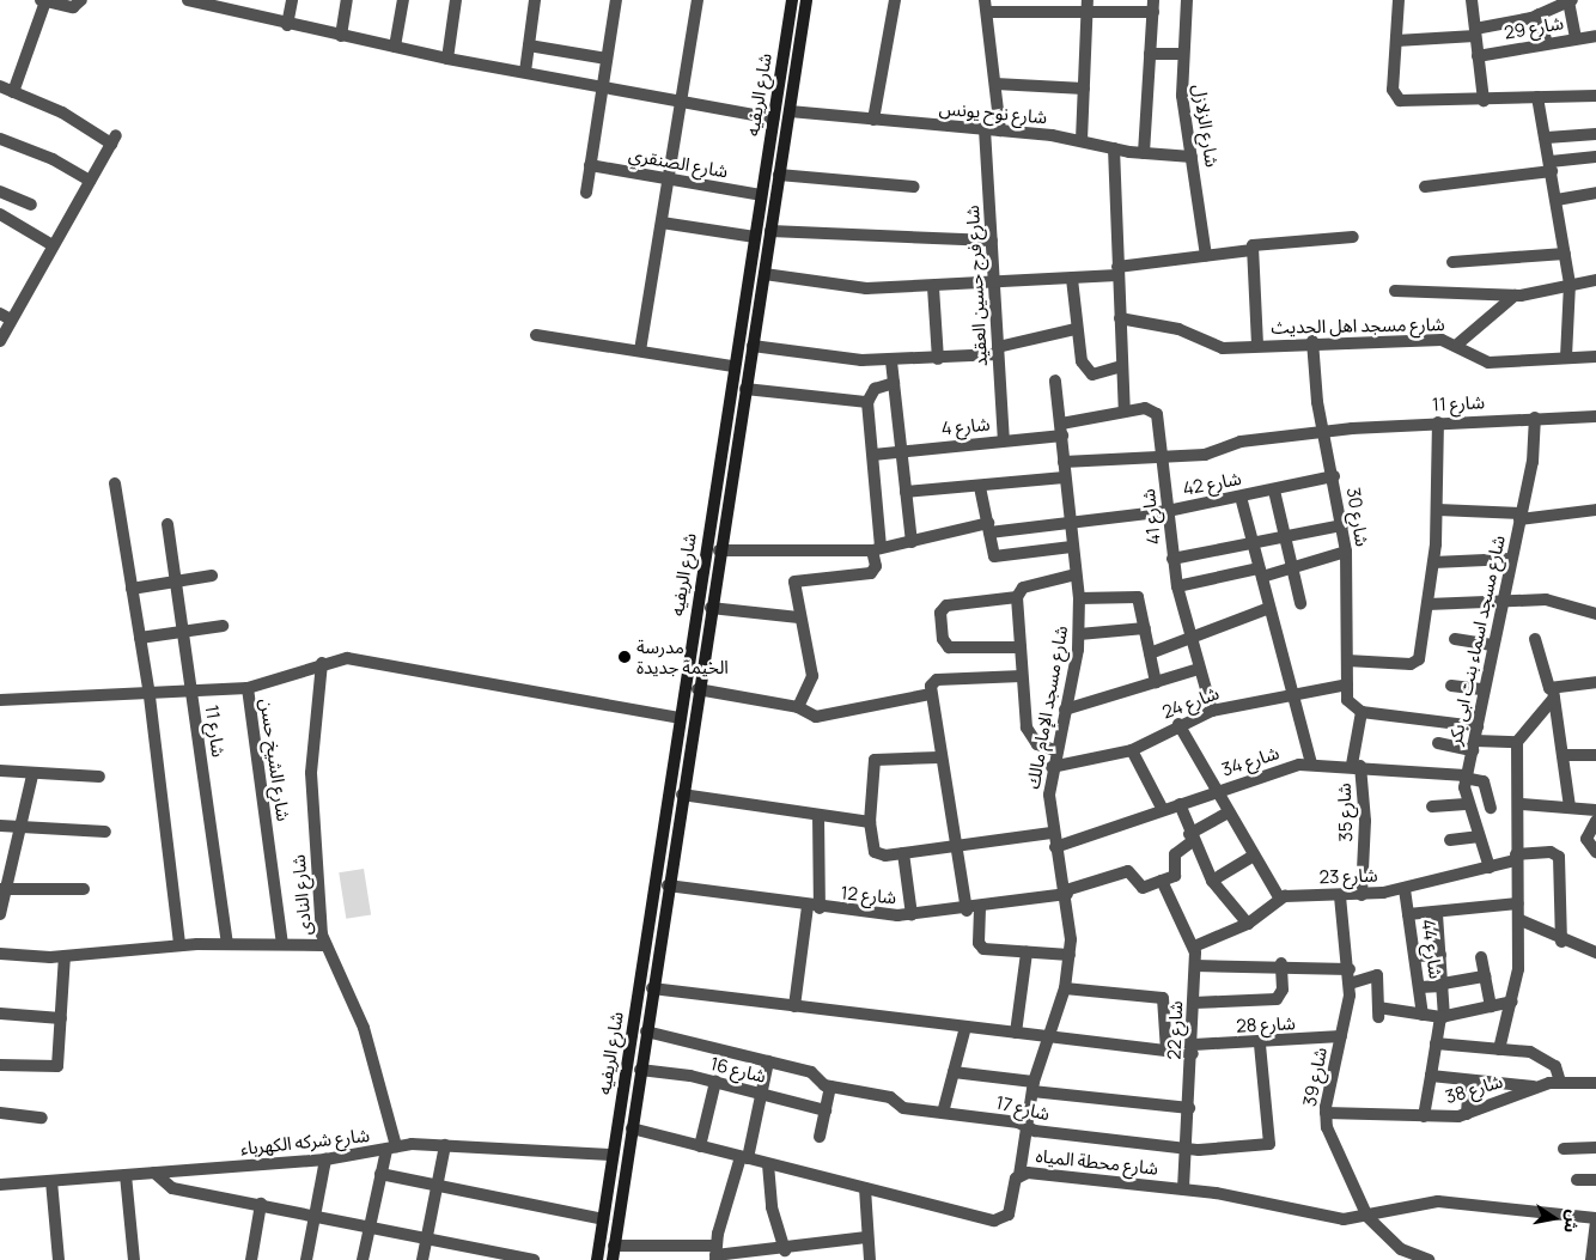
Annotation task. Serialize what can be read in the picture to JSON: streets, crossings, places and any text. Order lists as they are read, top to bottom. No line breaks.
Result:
{"streets":{"street":["شارع 29","شارع الريفيه","شارع نوح يونس","شارع الزلازل","شارع الصنقري","شارع فرج حسين العقيد","شارع مسجد اهل الحديث","شارع 11","شارع 4","شارع 42","شارع 41","شارع 30","شارع مسجد اسماء بنت ابى بكر","شارع 24","شارع مسجد الإمام مالك","شارع الشيخ حسن","شارع 34","شارع 35","شارع 23","شارع النادى","شارع 12","شارع 44","شارع 28","شارع 22","شارع 16","شارع 39","شارع 38","شارع 17","شارع شركه الكهرباء","شارع محطة المياه"]},"crossings":[["شارع الريفيه","شارع نوح يونس"],["شارع الريفيه","شارع الصنقري"],["شارع الريفيه","شارع 42"],["شارع الريفيه","شارع 12"],["شارع الريفيه","شارع 28"],["شارع الريفيه","شارع 16"],["شارع الريفيه","شارع 17"],["شارع الريفيه","شارع شركه الكهرباء"],["شارع الريفيه","شارع محطة المياه"],["شارع نوح يونس","شارع الزلازل"],["شارع نوح يونس","شارع فرج حسين العقيد"],["شارع فرج حسين العقيد","شارع 4"],["شارع مسجد اهل الحديث","شارع 30"],["شارع 11","شارع 41"],["شارع 11","شارع 30"],["شارع 11","شارع مسجد اسماء بنت ابى بكر"],["شارع 11","شارع مسجد الإمام مالك"],["شارع 4","شارع 41"],["شارع 4","شارع مسجد الإمام مالك"],["شارع 42","شارع 41"],["شارع 42","شارع 30"],["شارع 42","شارع مسجد الإمام مالك"],["شارع 41","شارع 24"],["شارع 41","شارع مسجد الإمام مالك"],["شارع 30","شارع 24"],["شارع 30","شارع 35"],["شارع مسجد اسماء بنت ابى بكر","شارع 34"],["شارع مسجد اسماء بنت ابى بكر","شارع 23"],["شارع 24","شارع مسجد الإمام مالك"],["شارع مسجد الإمام مالك","شارع 34"],["شارع مسجد الإمام مالك","شارع 12"],["شارع مسجد الإمام مالك","شارع 28"],["شارع مسجد الإمام مالك","شارع 17"],["شارع مسجد الإمام مالك","شارع محطة المياه"],["شارع 34","شارع 35"],["شارع 35","شارع 23"],["شارع 23","شارع 44"],["شارع 23","شارع 39"],["شارع النادى","شارع شركه الكهرباء"],["شارع 12","شارع 22"],["شارع 28","شارع 22"],["شارع 28","شارع 39"],["شارع 28","شارع 17"],["شارع 22","شارع 17"],["شارع 22","شارع محطة المياه"],["شارع 39","شارع 38"],["شارع 39","شارع محطة المياه"]],"places":["مدرسة الخيمة جديدة"],"north":"right"}
